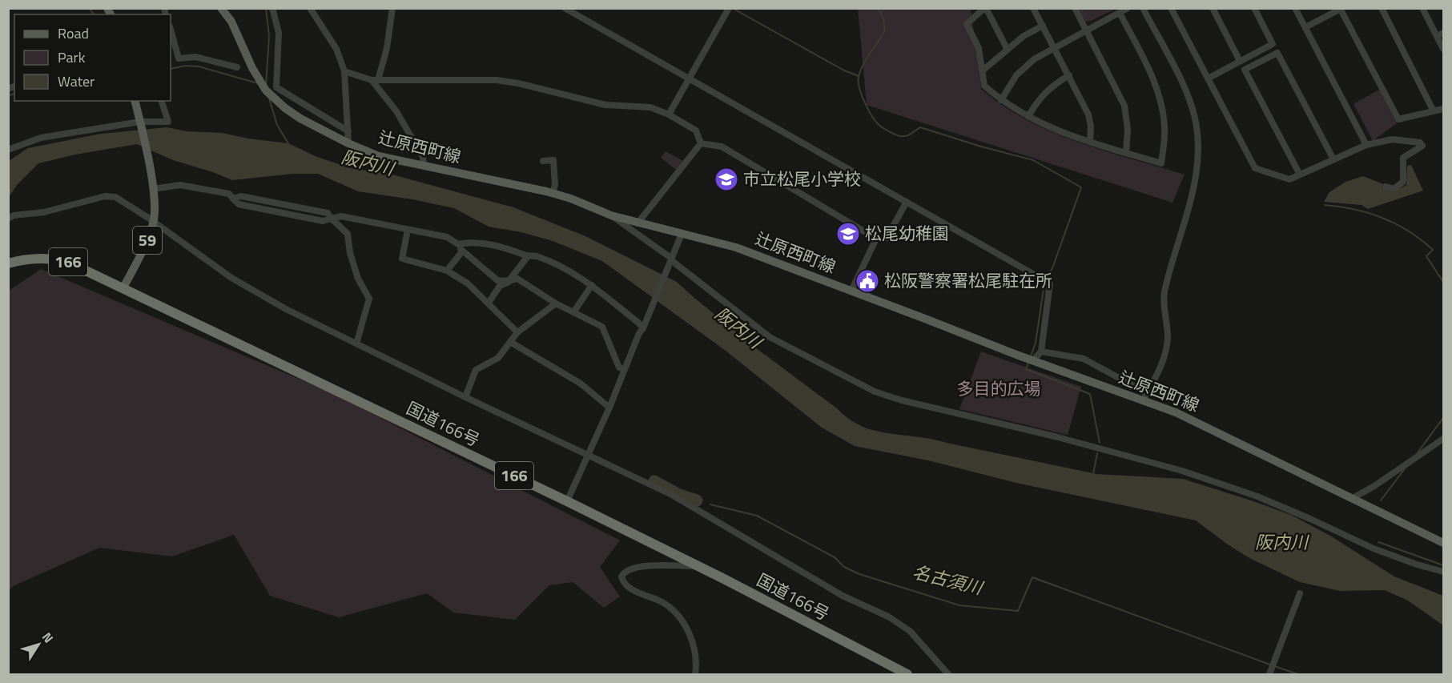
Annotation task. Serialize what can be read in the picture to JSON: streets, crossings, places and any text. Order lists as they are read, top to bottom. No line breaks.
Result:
{"streets":{"highway":["166","国道166号"],"main road":["辻原西町線","59"]},"crossings":[["59","国道166号"]],"water":["阪内川","名古須川"],"parks":["多目的広場"],"places":{"school or university":["市立松尾小学校","松尾幼稚園"],"public building":["松阪警察署松尾駐在所"]},"legend":["Road","Park","Water"],"north":"top right"}
